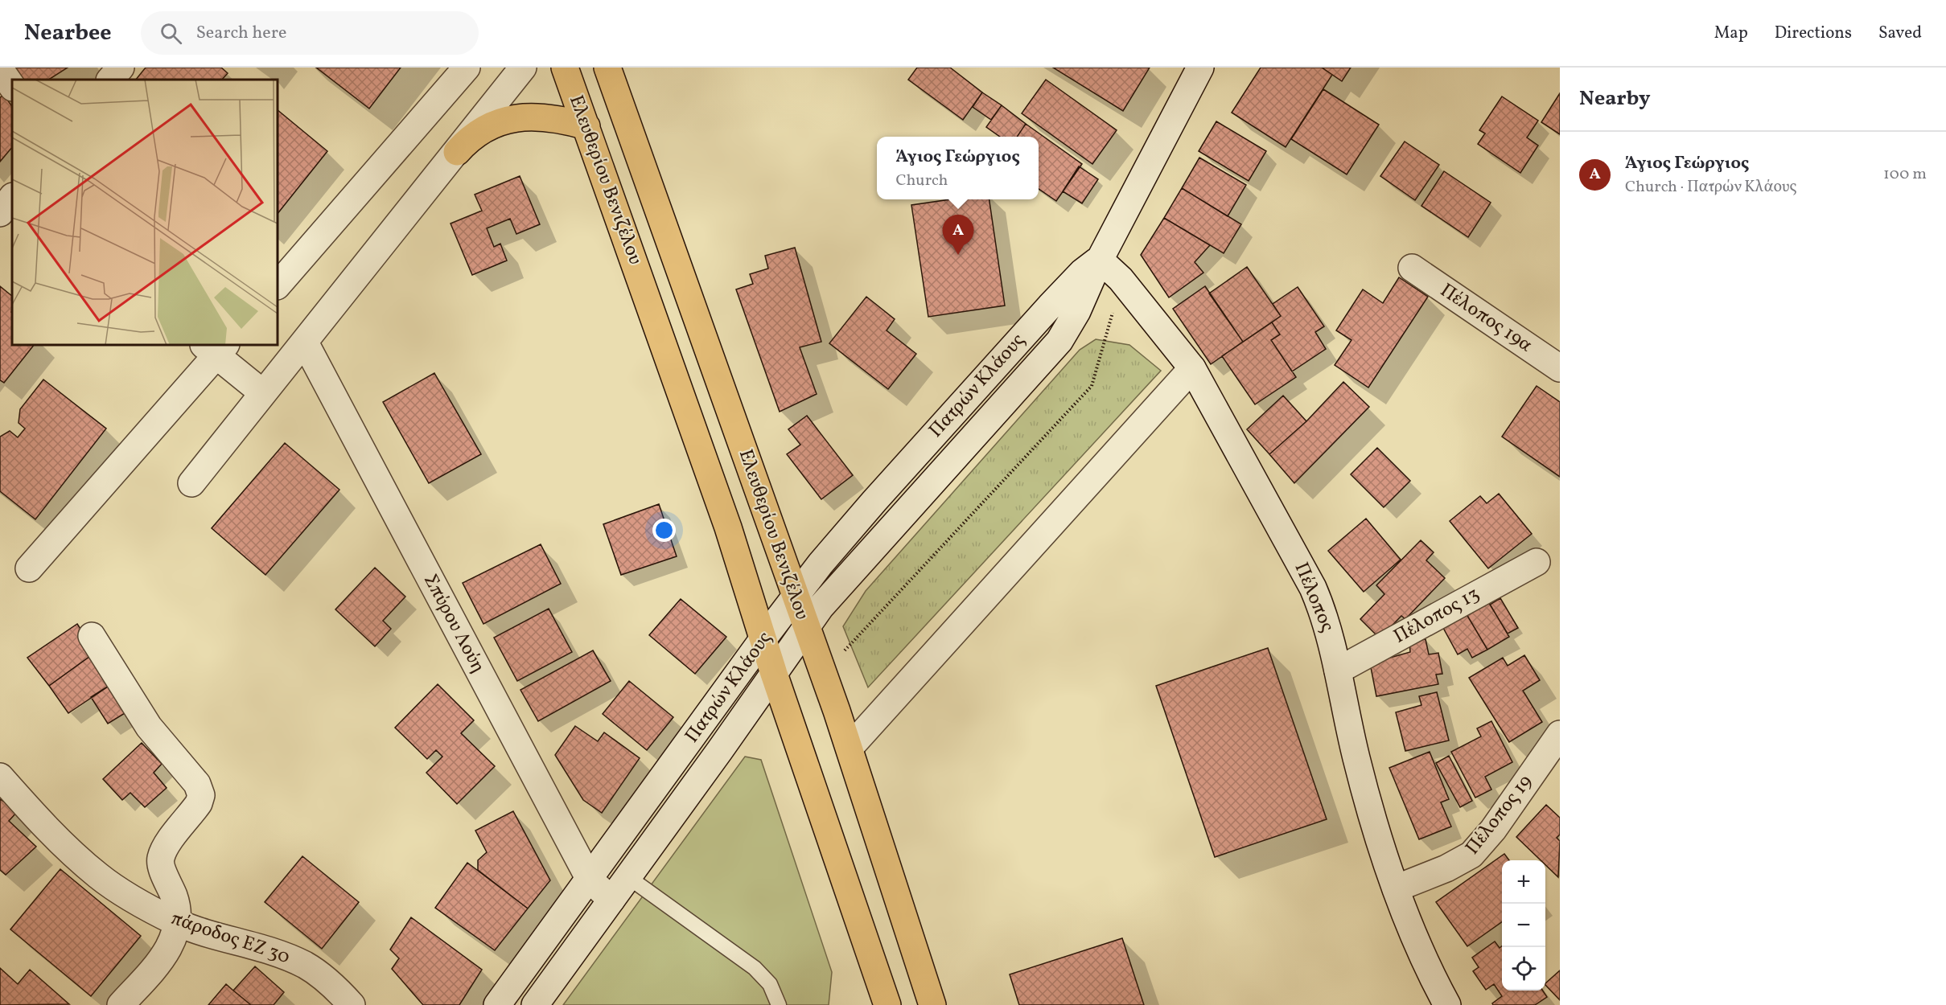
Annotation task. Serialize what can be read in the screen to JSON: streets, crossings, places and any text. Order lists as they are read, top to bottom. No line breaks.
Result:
{"streets":{"main road":["Ελευθερίου Βενιζέλου"],"street":["Πέλοπος 19α","Πατρών Κλάους","Πέλοπος","Πέλοπος 13","Σπύρου Λούη","Πέλοπος 19","πάροδος ΕΖ 30"]},"crossings":[["Ελευθερίου Βενιζέλου","Πατρών Κλάους"],["Πατρών Κλάους","Πέλοπος"],["Πατρών Κλάους","Σπύρου Λούη"],["Πέλοπος","Πέλοπος 13"],["Πέλοπος","Πέλοπος 19"]],"page":{"header":"Nearbee","search":"Search here","nav":["Map","Directions","Saved"],"heading":"Nearby","list":[{"mark":"A","name":"Άγιος Γεώργιος","note":"Church · Πατρών Κλάους","value":"100 m"}],"popup":["Άγιος Γεώργιος","Church"],"pins":"A","map_buttons":["+","−"]}}
